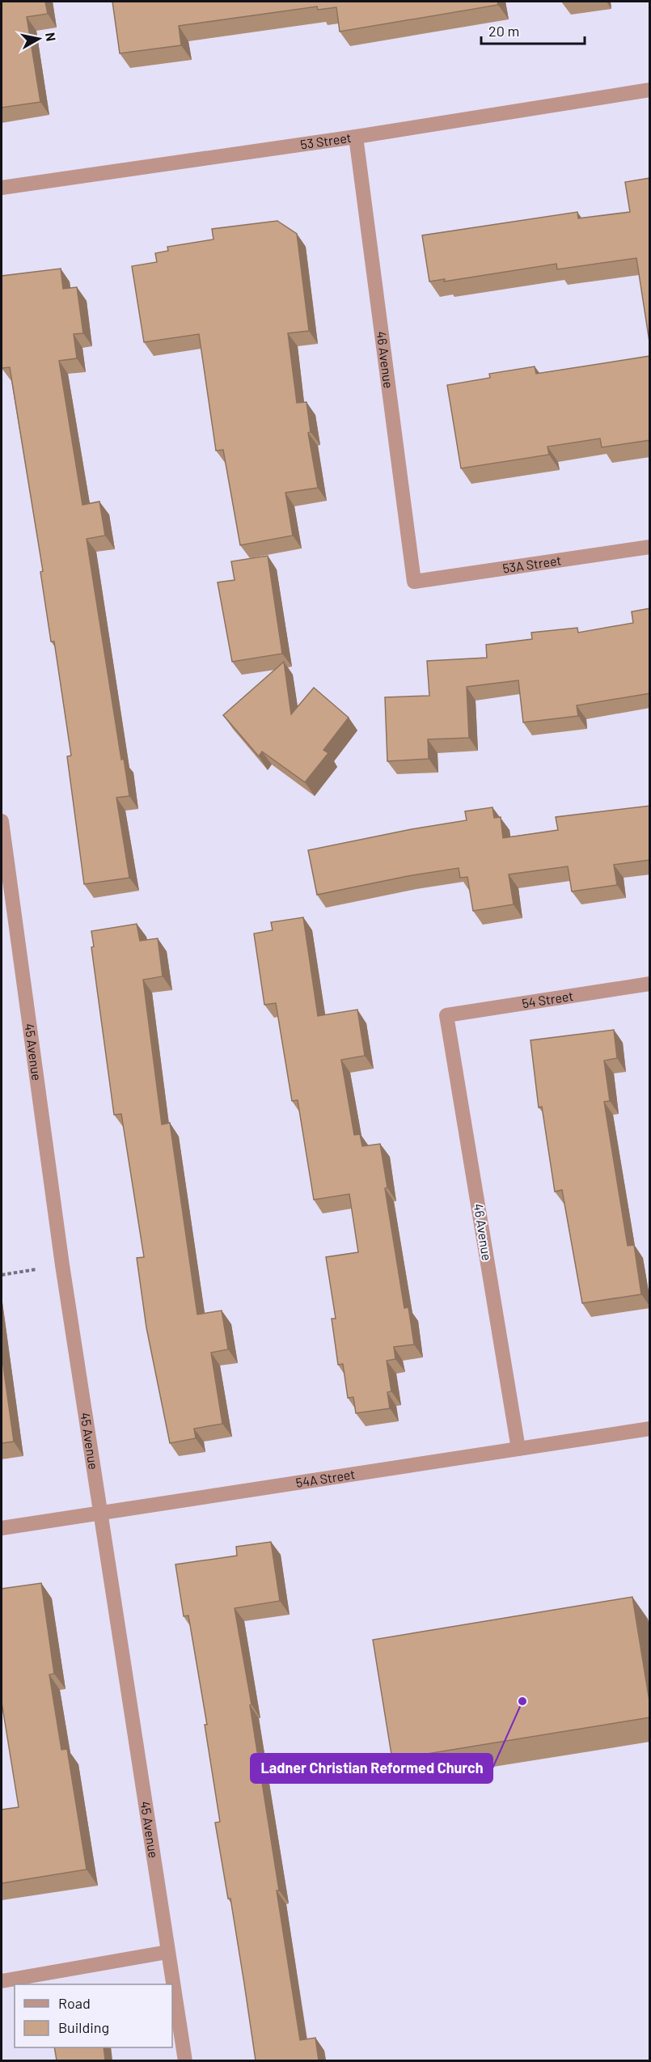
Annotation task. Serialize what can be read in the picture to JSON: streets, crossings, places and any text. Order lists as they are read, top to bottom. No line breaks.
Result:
{"streets":{"street":["53 Street","46 Avenue","53A Street","54 Street","45 Avenue","54A Street"]},"crossings":[["53 Street","46 Avenue"],["46 Avenue","53A Street"],["46 Avenue","54 Street"],["46 Avenue","54A Street"],["45 Avenue","54A Street"]],"places":["Ladner Christian Reformed Church"],"legend":["Road","Building"],"scale_bar":"20 m","north":"right"}
